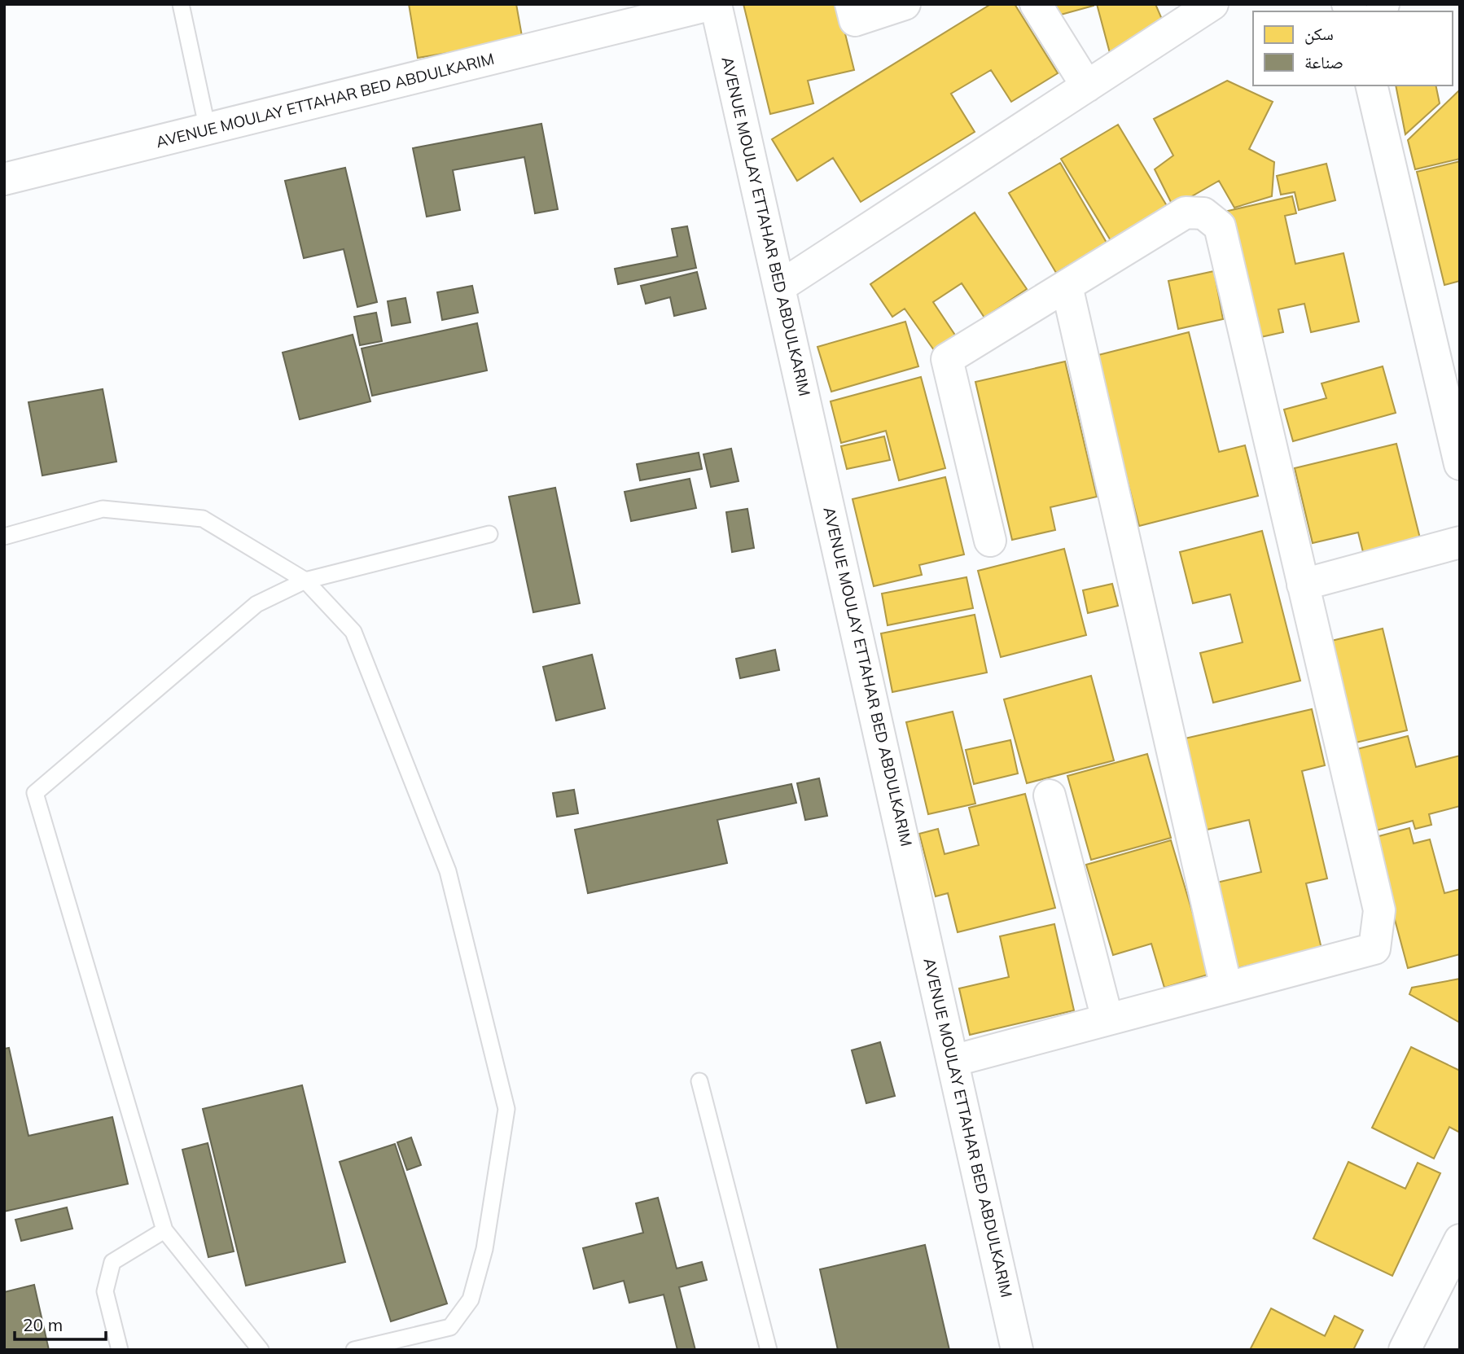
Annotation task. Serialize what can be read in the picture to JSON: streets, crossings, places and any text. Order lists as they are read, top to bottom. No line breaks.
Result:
{"streets":{"street":["AVENUE MOULAY ETTAHAR BED ABDULKARIM"]},"legend":["سكن","صناعة"],"scale_bar":"20 m"}
